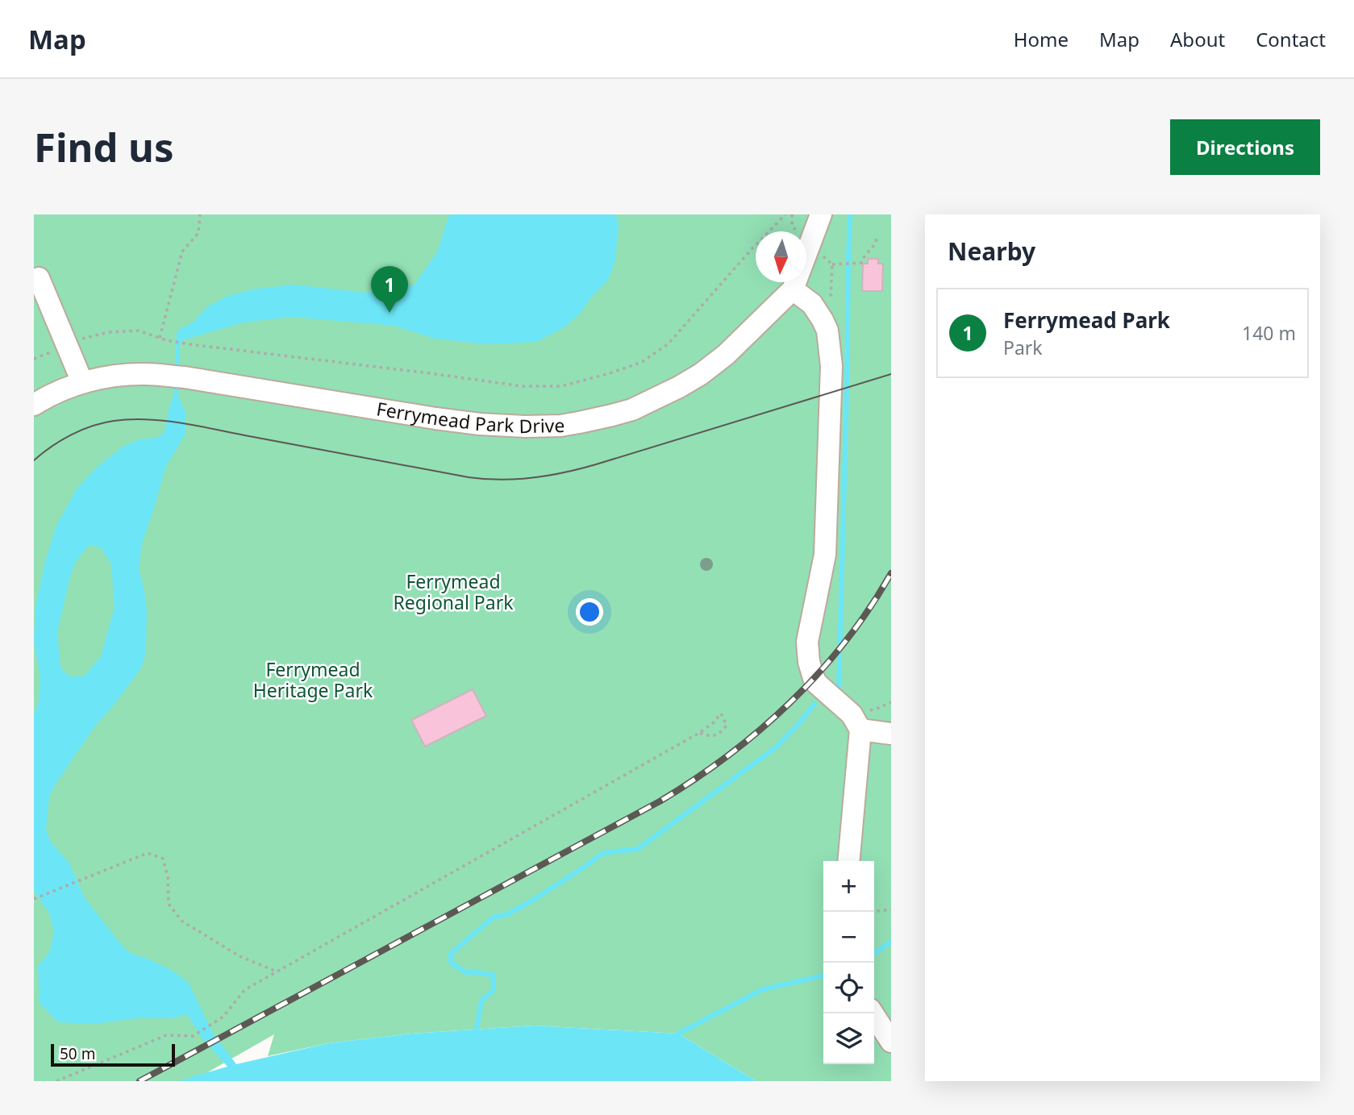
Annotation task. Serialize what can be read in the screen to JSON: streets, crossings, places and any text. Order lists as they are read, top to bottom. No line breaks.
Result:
{"streets":{"street":["Ferrymead Park Drive"]},"parks":["Ferrymead Regional Park","Ferrymead Heritage Park"],"scale_bar":"50 m","north":"bottom","page":{"header":"Map","nav":["Home","Map","About","Contact"],"buttons":"Directions","title":"Find us","heading":"Nearby","pins":"1","list":[{"mark":"1","name":"Ferrymead Park","note":"Park","value":"140 m"}],"map_buttons":["+","−"],"scale":"50 m"}}
